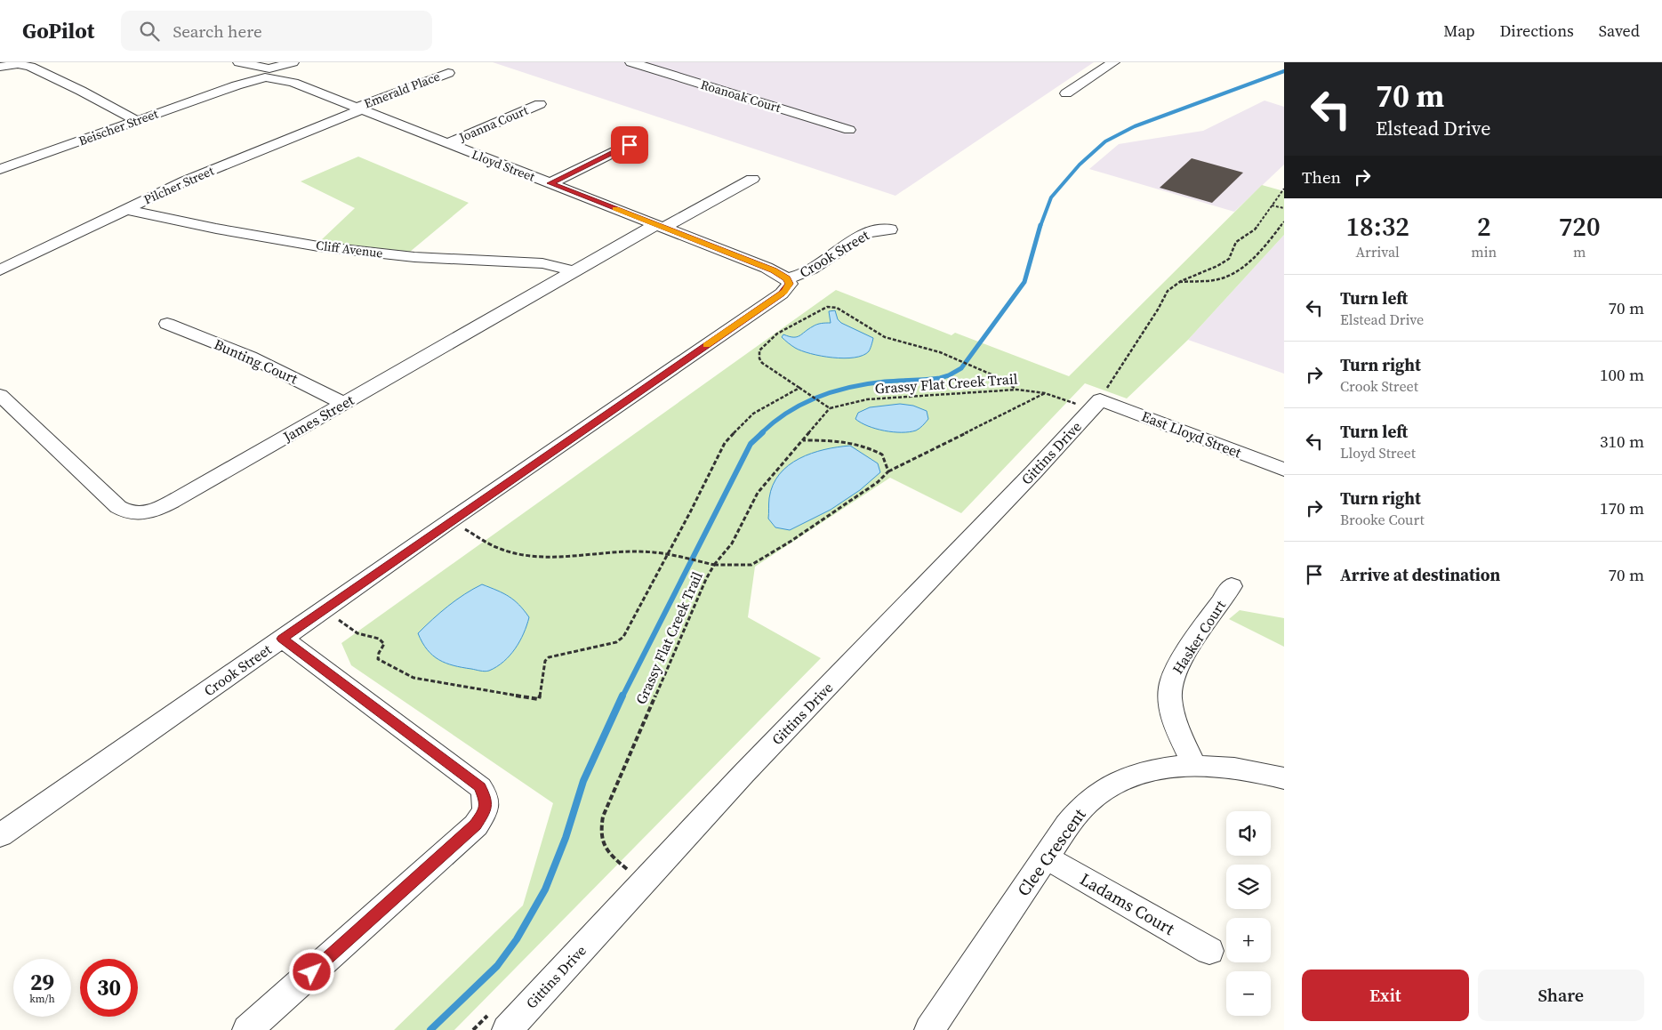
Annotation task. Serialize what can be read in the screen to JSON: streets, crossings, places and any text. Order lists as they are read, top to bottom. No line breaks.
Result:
{"streets":{"street":["Emerald Place","Roanoak Court","Joanna Court","Beischer Street","Lloyd Street","Pilcher Street","Cliff Avenue","Crook Street","Bunting Court","James Street","East Lloyd Street","Gittins Drive","Hasker Court","Clee Crescent","Ladams Court"],"path":["Grassy Flat Creek Trail"]},"crossings":[["Emerald Place","Lloyd Street"],["Emerald Place","Pilcher Street"],["Joanna Court","Lloyd Street"],["Beischer Street","Lloyd Street"],["Lloyd Street","Pilcher Street"],["Lloyd Street","Crook Street"],["Lloyd Street","James Street"],["Pilcher Street","Cliff Avenue"],["Cliff Avenue","James Street"],["Crook Street","Grassy Flat Creek Trail"],["Bunting Court","James Street"],["Grassy Flat Creek Trail","East Lloyd Street"],["Grassy Flat Creek Trail","Gittins Drive"],["East Lloyd Street","Gittins Drive"],["Hasker Court","Clee Crescent"],["Clee Crescent","Ladams Court"]],"page":{"header":"GoPilot","search":"Search here","nav":["Map","Directions","Saved"],"turn":["70 m","Elstead Drive"],"then":"Then","eta":["18:32","Arrival","2","min","720","m"],"list":[{"name":"Turn left","note":"Elstead Drive","value":"70 m"},{"name":"Turn right","note":"Crook Street","value":"100 m"},{"name":"Turn left","note":"Lloyd Street","value":"310 m"},{"name":"Turn right","note":"Brooke Court","value":"170 m"},{"name":"Arrive at destination","value":"70 m"}],"map_buttons":["+","−"],"speed":"29 km/h","limit":"30","buttons":["Exit","Share"]}}
